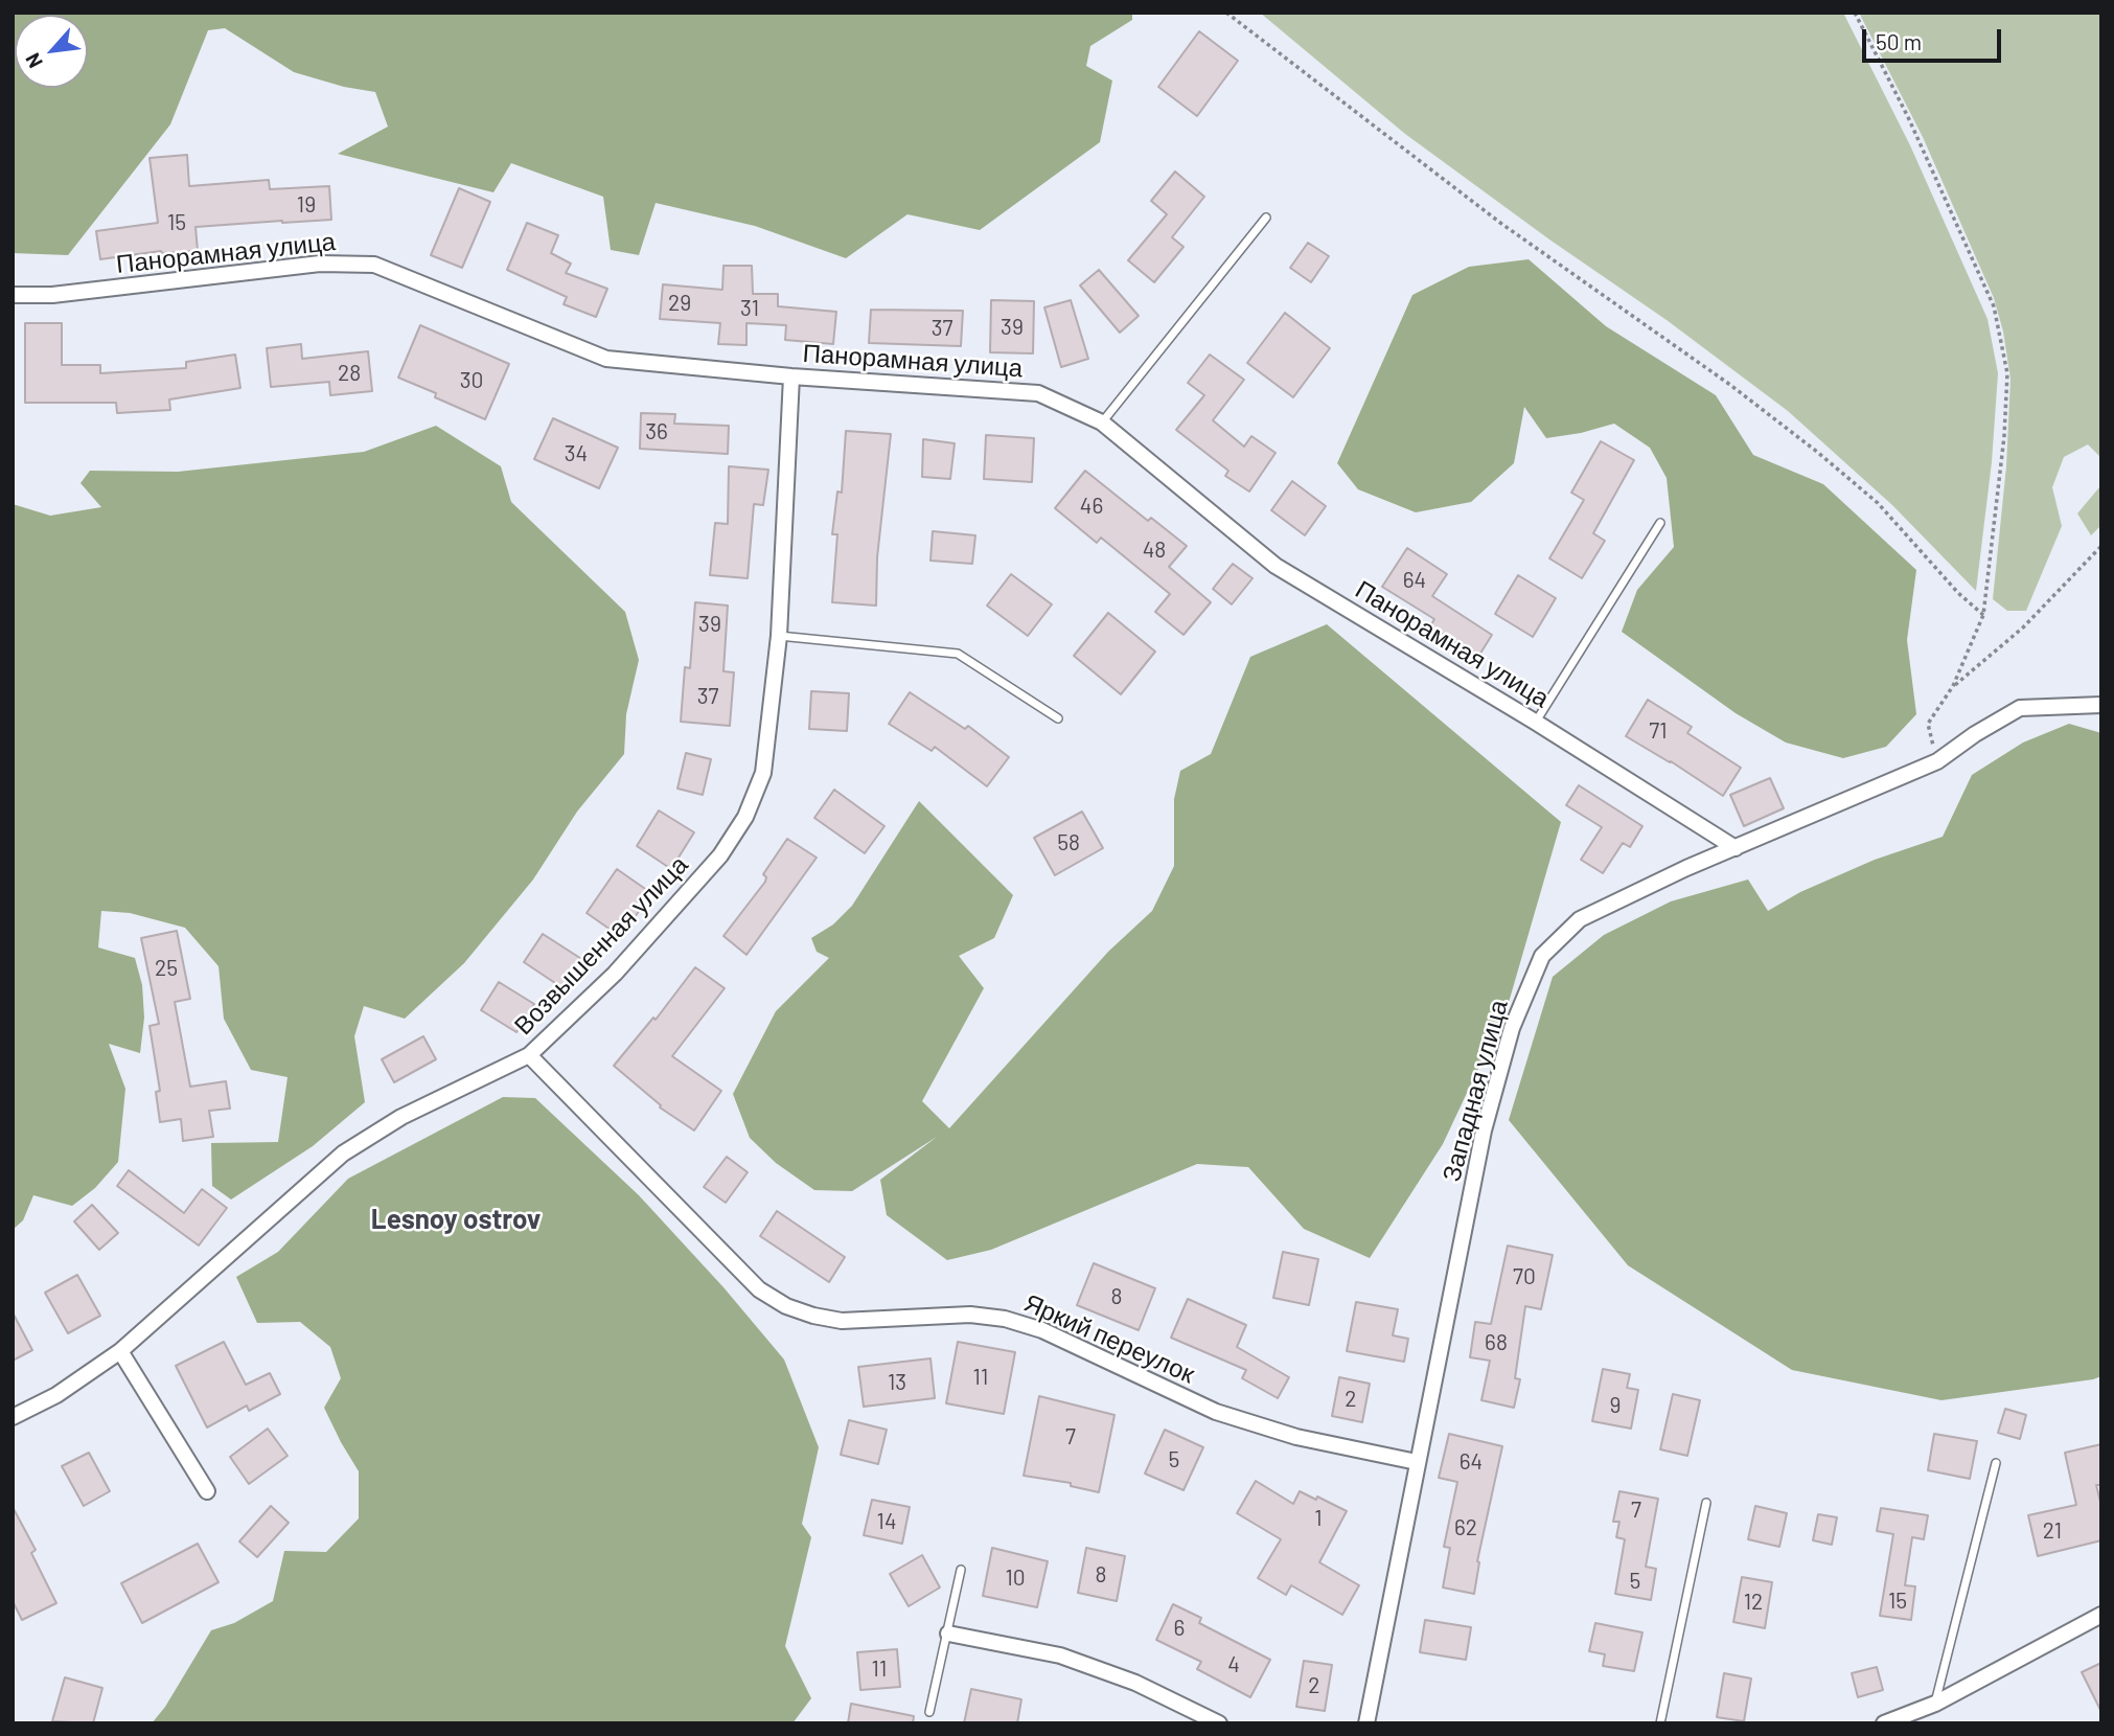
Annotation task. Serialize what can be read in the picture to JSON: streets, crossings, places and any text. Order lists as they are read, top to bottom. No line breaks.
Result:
{"streets":{"street":["Панорамная улица","Возвышенная улица","Западная улица","Яркий переулок"]},"crossings":[["Панорамная улица","Возвышенная улица"],["Панорамная улица","Западная улица"],["Возвышенная улица","Яркий переулок"],["Западная улица","Яркий переулок"]],"districts":["Lesnoy ostrov"],"house_numbers":["19","15","29","31","39","37","28","30","36","34","46","48","64","39","37","71","58","25","70","8","68","11","13","2","9","7","5","64","7","1","14","62","21","8","10","5","15","12","6","4","11","2"],"scale_bar":"50 m","north":"bottom left"}
